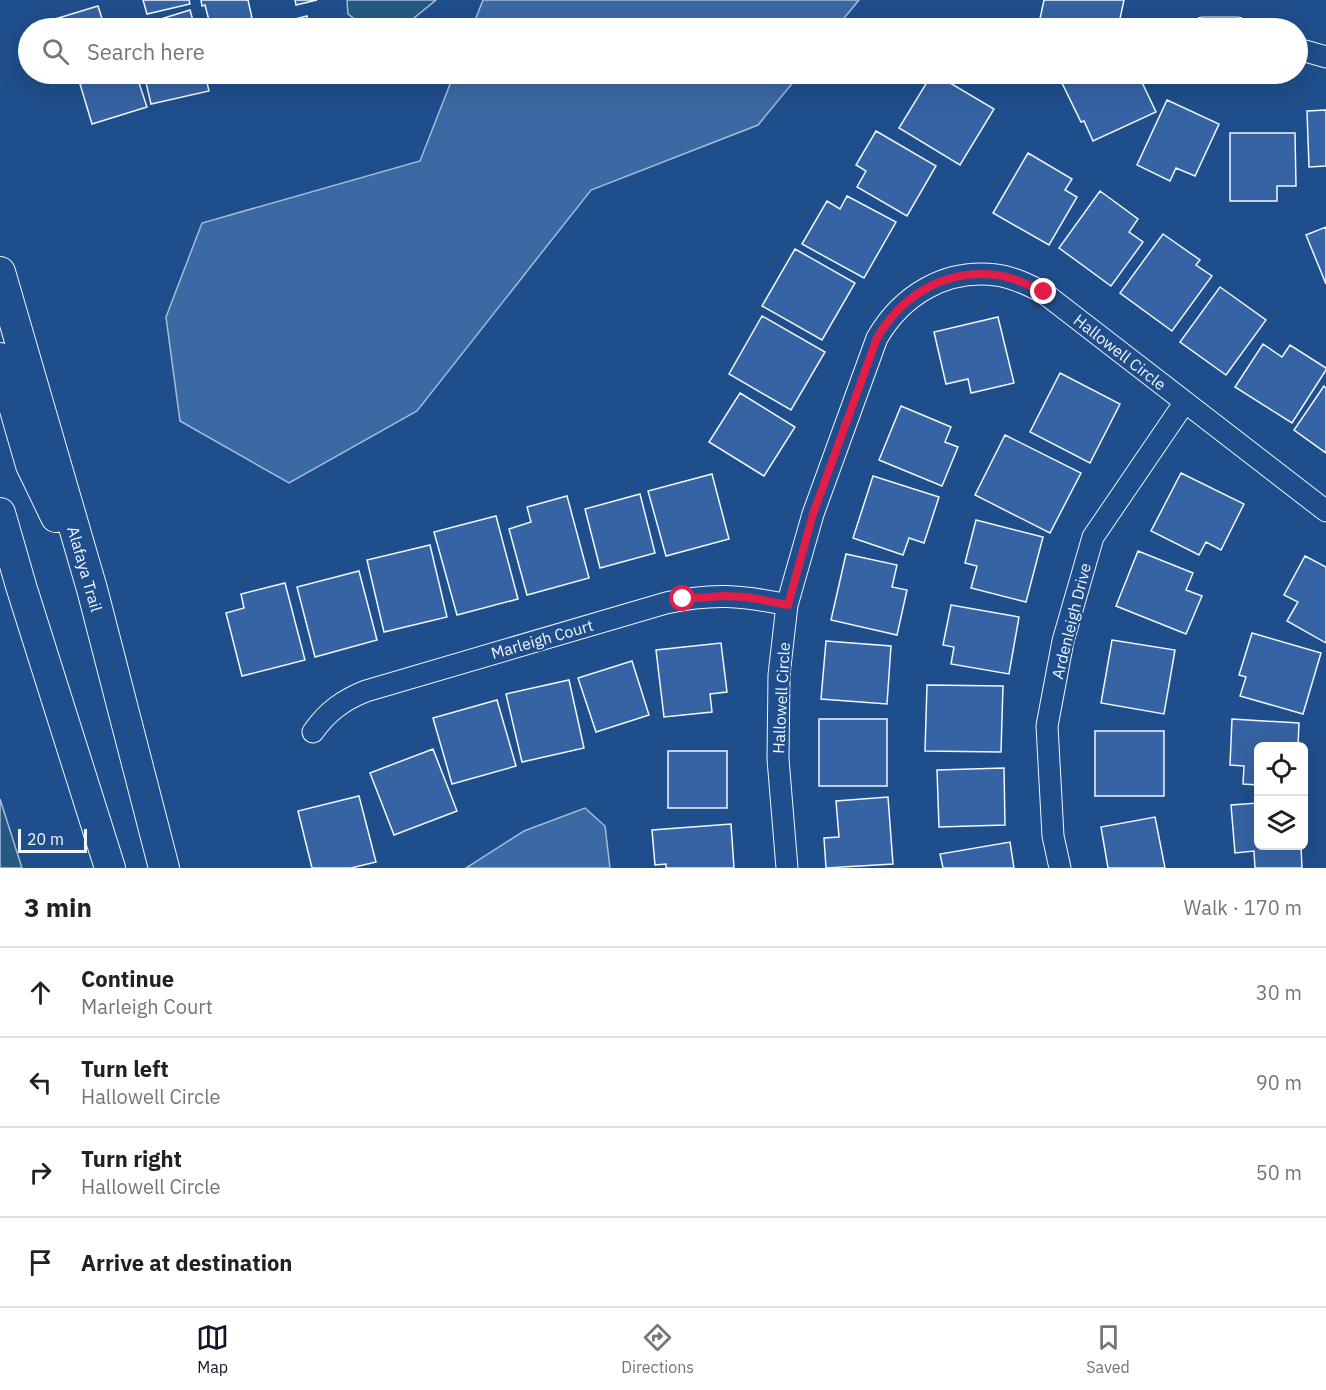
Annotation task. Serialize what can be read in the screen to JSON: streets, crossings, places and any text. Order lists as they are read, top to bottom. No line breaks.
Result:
{"streets":{"main road":["Alafaya Trail"],"street":["Hallowell Circle","Ardenleigh Drive","Marleigh Court"]},"crossings":[["Hallowell Circle","Ardenleigh Drive"],["Hallowell Circle","Marleigh Court"]],"scale_bar":"20 m","page":{"search":"Search here","scale":"20 m","heading":["3 min","Walk · 170 m"],"list":[["Continue","Marleigh Court","30 m"],["Turn left","Hallowell Circle","90 m"],["Turn right","Hallowell Circle","50 m"],"Arrive at destination"],"nav":["Map","Directions","Saved"]}}
